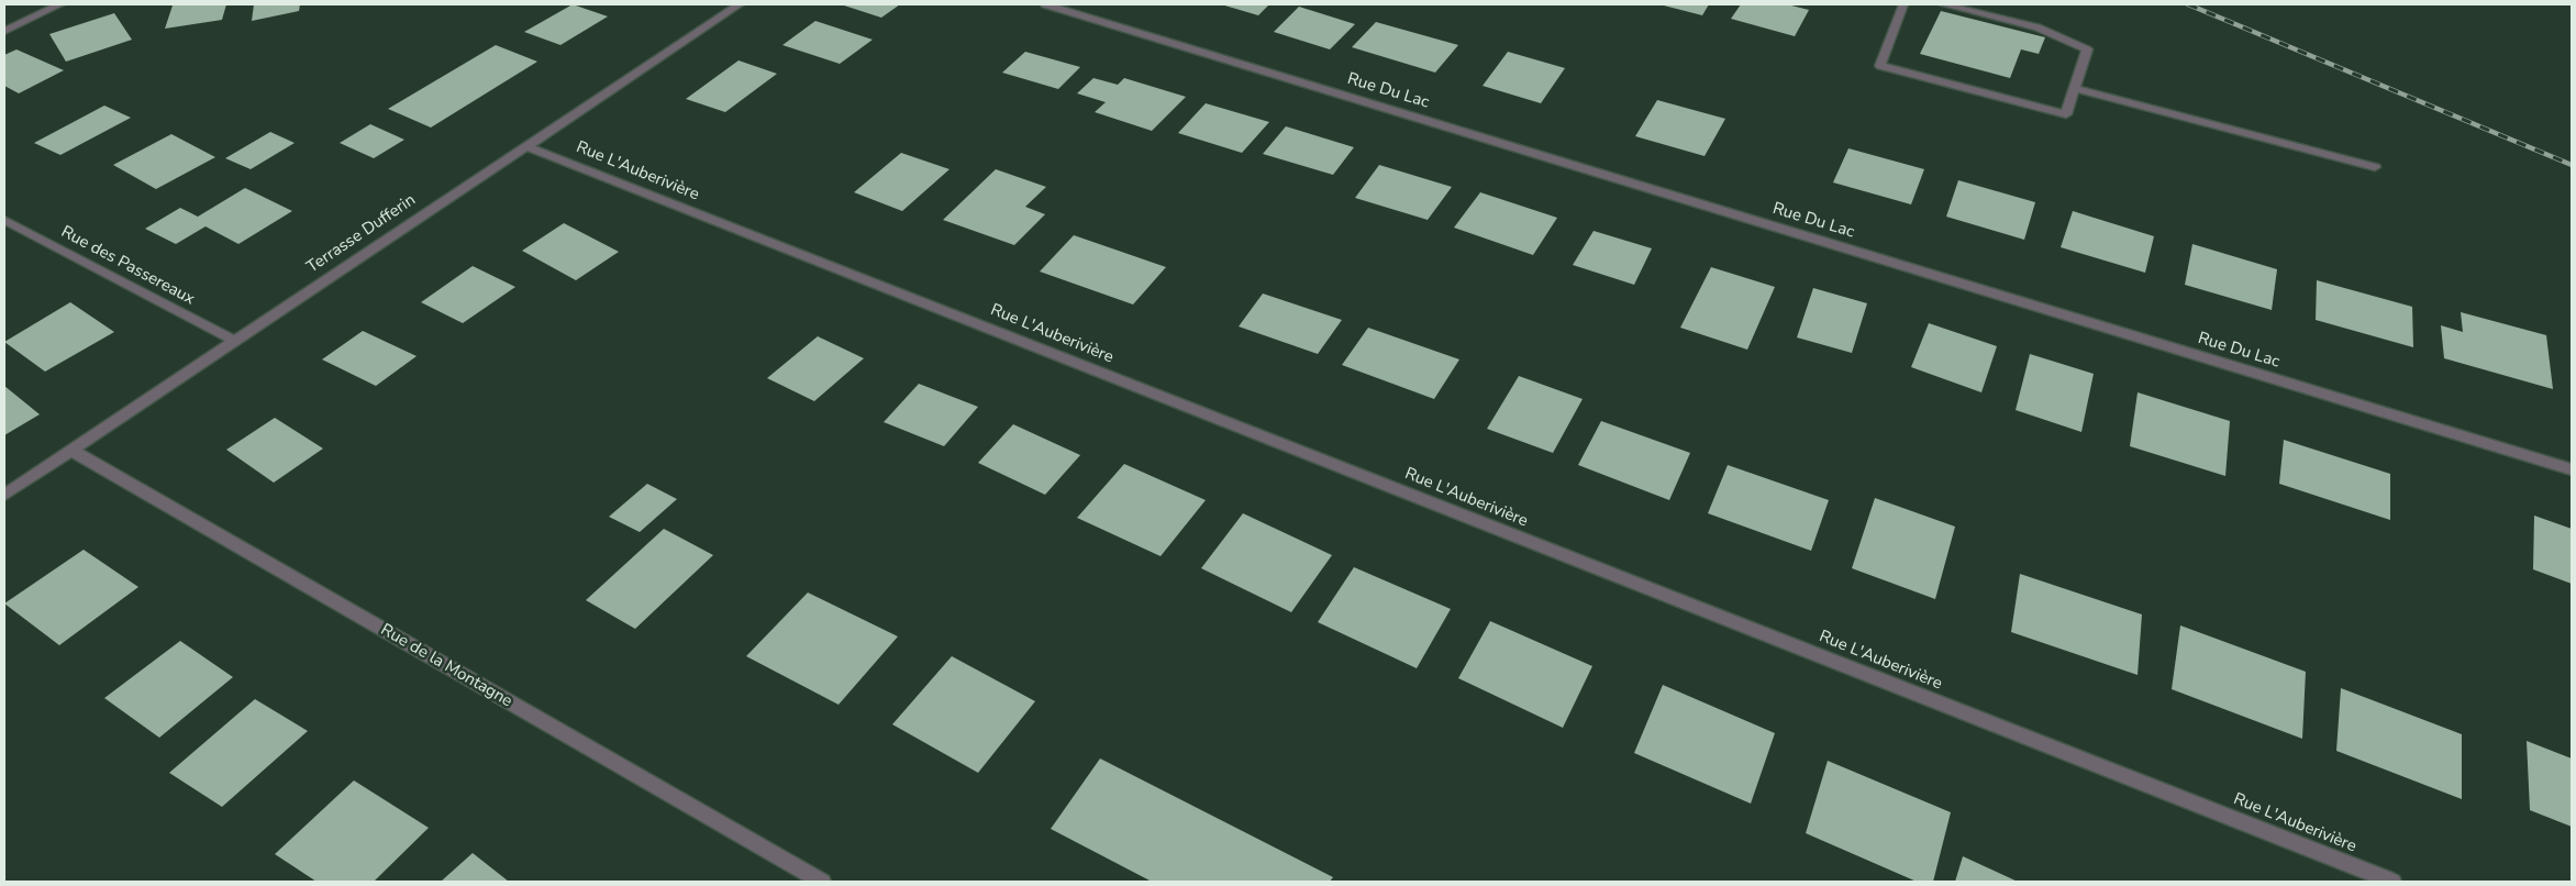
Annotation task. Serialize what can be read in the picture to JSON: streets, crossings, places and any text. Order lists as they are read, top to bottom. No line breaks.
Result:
{"streets":{"street":["Rue Du Lac","Rue L'Auberivière","Terrasse Dufferin","Rue des Passereaux","Rue de la Montagne"]},"crossings":[["Rue L'Auberivière","Terrasse Dufferin"],["Terrasse Dufferin","Rue des Passereaux"],["Terrasse Dufferin","Rue de la Montagne"]]}
